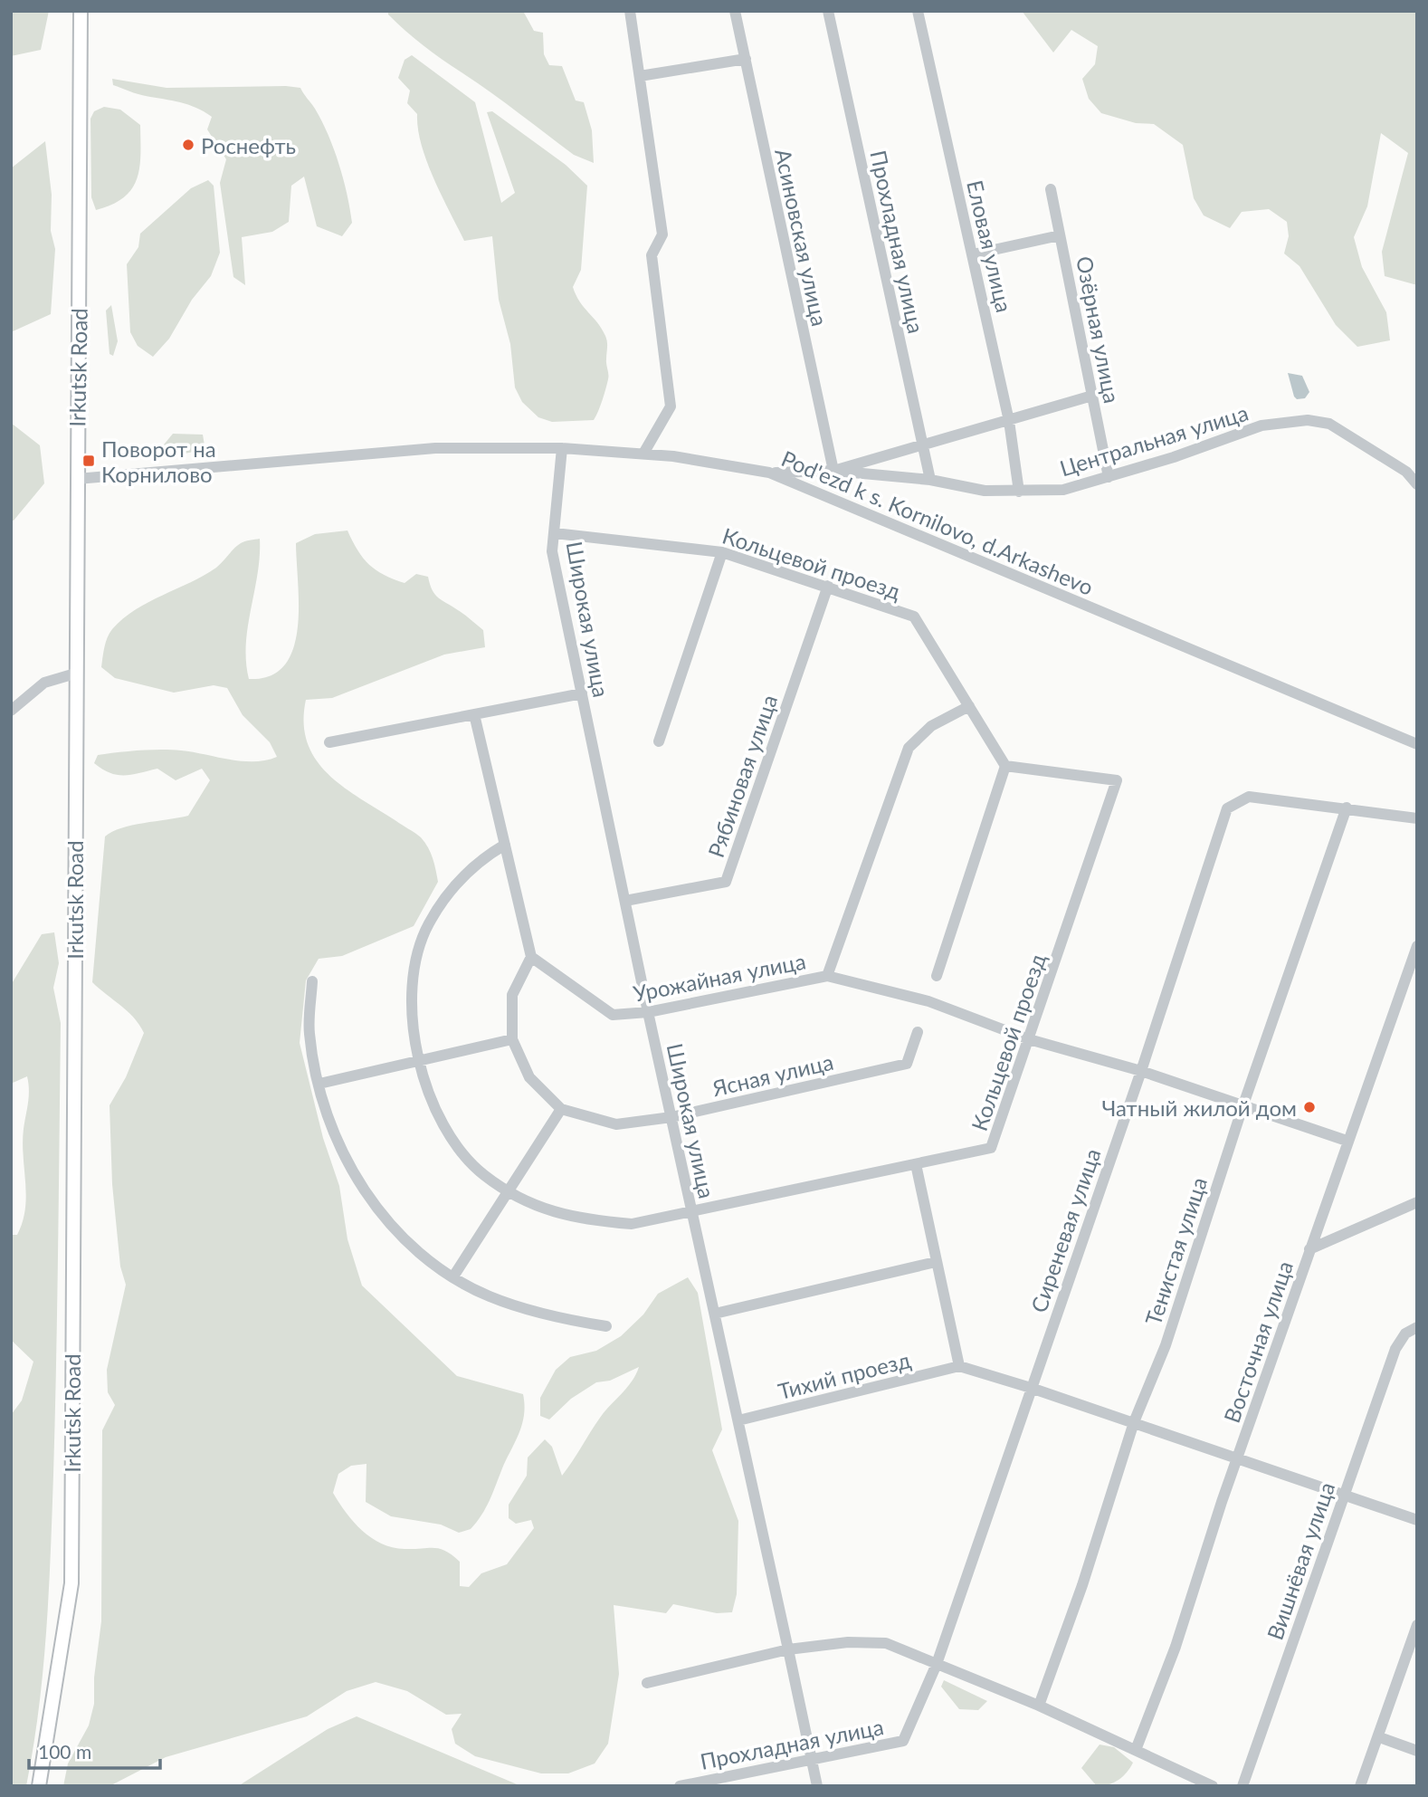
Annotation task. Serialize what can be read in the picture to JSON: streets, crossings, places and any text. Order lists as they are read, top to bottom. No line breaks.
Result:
{"streets":{"main road":["Irkutsk Road"],"street":["Асиновская улица","Прохладная улица","Еловая улица","Озёрная улица","Центральная улица","Pod'ezd k s. Kornilovo, d.Arkashevo","Кольцевой проезд","Широкая улица","Рябиновая улица","Урожайная улица","Ясная улица","Сиреневая улица","Тенистая улица","Восточная улица","Тихий проезд","Вишнёвая улица"]},"crossings":[["Асиновская улица","Центральная улица"],["Прохладная улица","Центральная улица"],["Прохладная улица","Широкая улица"],["Прохладная улица","Сиреневая улица"],["Еловая улица","Центральная улица"],["Озёрная улица","Центральная улица"],["Irkutsk Road","Pod'ezd k s. Kornilovo, d.Arkashevo"],["Центральная улица","Pod'ezd k s. Kornilovo, d.Arkashevo"],["Pod'ezd k s. Kornilovo, d.Arkashevo","Широкая улица"],["Кольцевой проезд","Широкая улица"],["Кольцевой проезд","Рябиновая улица"],["Кольцевой проезд","Урожайная улица"],["Широкая улица","Рябиновая улица"],["Широкая улица","Урожайная улица"],["Широкая улица","Ясная улица"],["Широкая улица","Тихий проезд"],["Урожайная улица","Ясная улица"],["Сиреневая улица","Тенистая улица"]],"places":{"other":["Роснефть","Чатный жилой дом"],"transit":["Поворот на Корнилово"]},"scale_bar":"100 m"}
